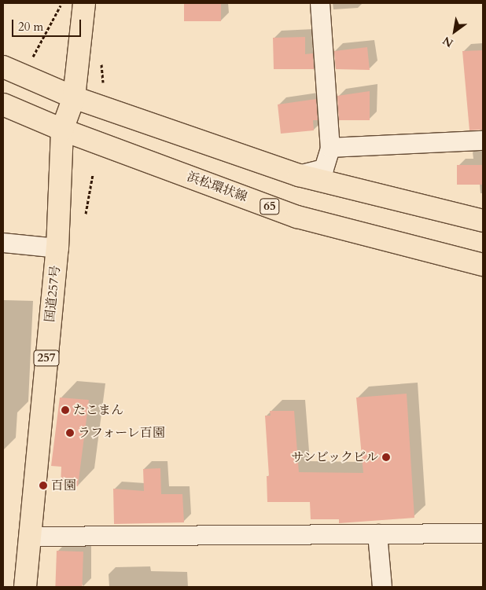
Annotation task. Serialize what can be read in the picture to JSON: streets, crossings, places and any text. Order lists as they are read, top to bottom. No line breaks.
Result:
{"streets":{"main road":["浜松環状線","65","国道257号","257"]},"crossings":[["浜松環状線","国道257号"]],"places":["たこまん","ラフォーレ百園","サンビックビル","百園"],"scale_bar":"20 m","north":"bottom left"}
